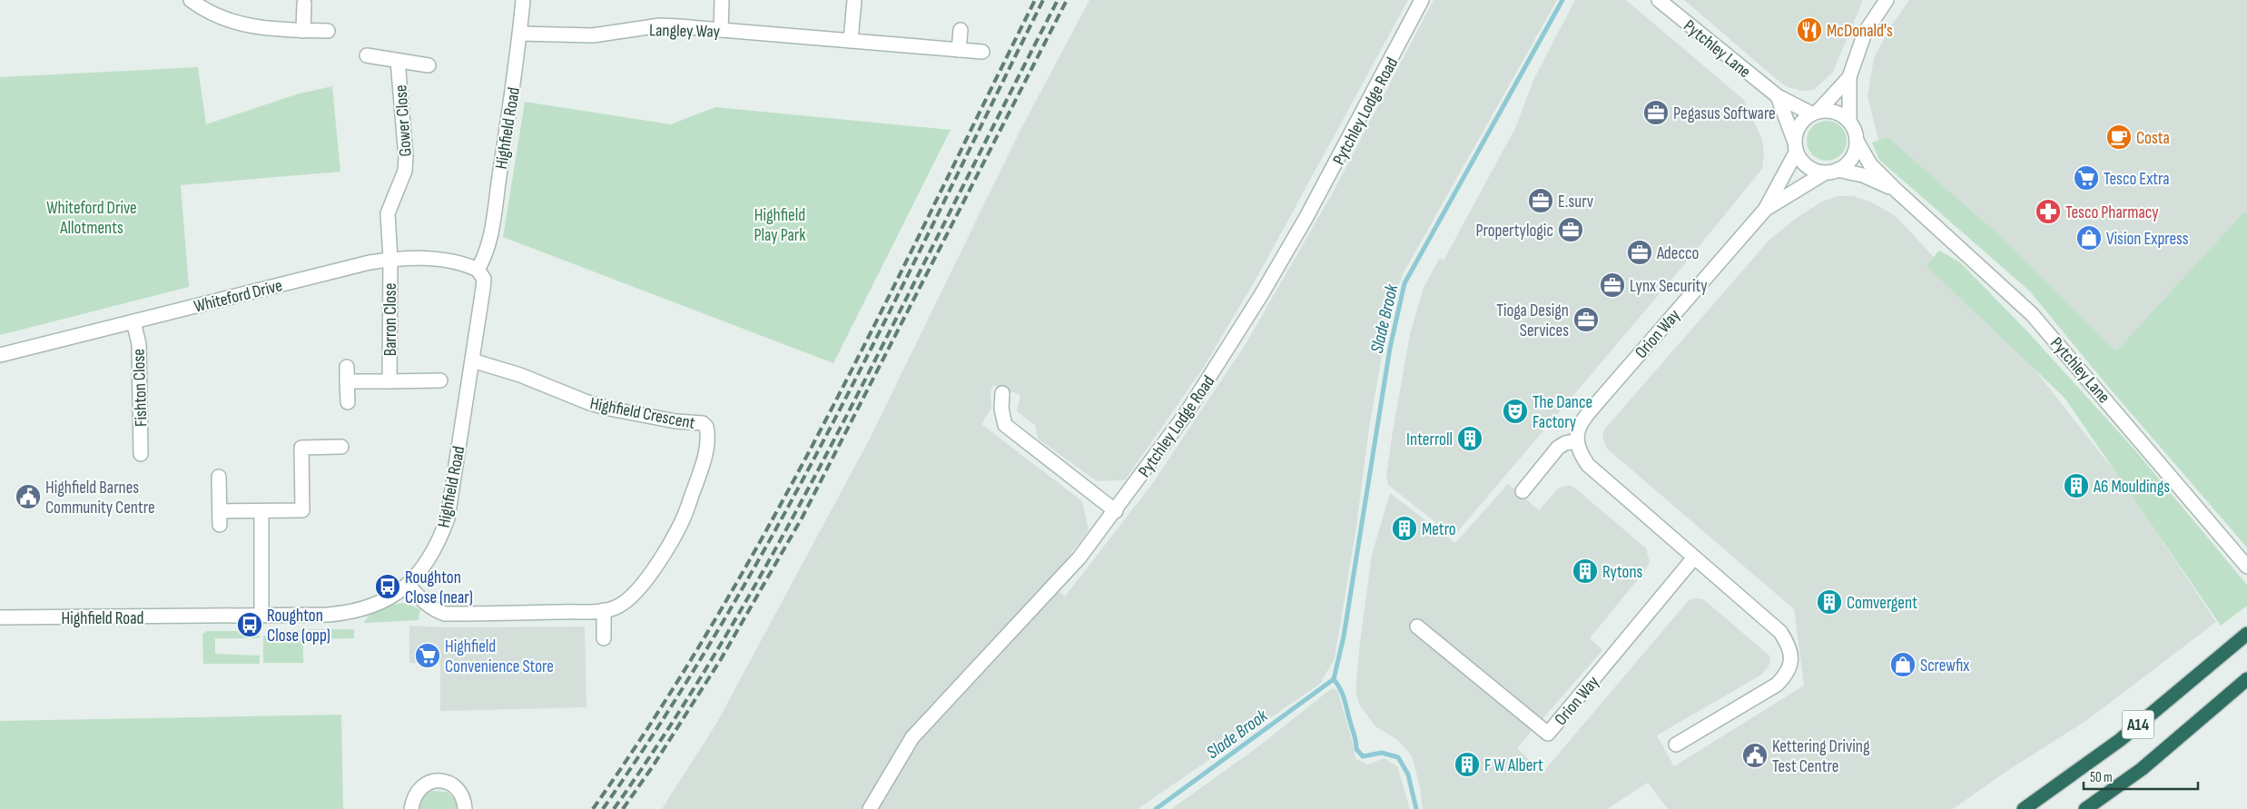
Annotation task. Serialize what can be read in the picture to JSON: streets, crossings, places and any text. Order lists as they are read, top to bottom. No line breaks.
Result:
{"streets":{"highway":["A14"],"street":["Langley Way","Pytchley Lane","Pytchley Lodge Road","Gower Close","Highfield Road","Whiteford Drive","Barron Close","Orion Way","Fishton Close","Highfield Crescent"]},"crossings":[["Langley Way","Highfield Road"],["Pytchley Lane","Orion Way"],["Gower Close","Whiteford Drive"],["Gower Close","Barron Close"],["Highfield Road","Whiteford Drive"],["Highfield Road","Highfield Crescent"],["Whiteford Drive","Barron Close"],["Whiteford Drive","Fishton Close"]],"water":["Slade Brook"],"parks":["Whiteford Drive Allotments","Highfield Play Park"],"places":{"restaurant":["McDonald's"],"office":["Pegasus Software","E.surv","Propertylogic","Adecco","Lynx Security","Tioga Design Services"],"cafe":["Costa"],"supermarket":["Tesco Extra","Highfield Convenience Store"],"pharmacy":["Tesco Pharmacy"],"shop":["Vision Express","Screwfix"],"theatre":["The Dance Factory"],"building":["Interroll","A6 Mouldings","Metro","Rytons","Comvergent","F W Albert"],"public building":["Highfield Barnes Community Centre","Kettering Driving Test Centre"],"bus stop":["Roughton Close (near)","Roughton Close (opp)"]},"scale_bar":"50 m"}
